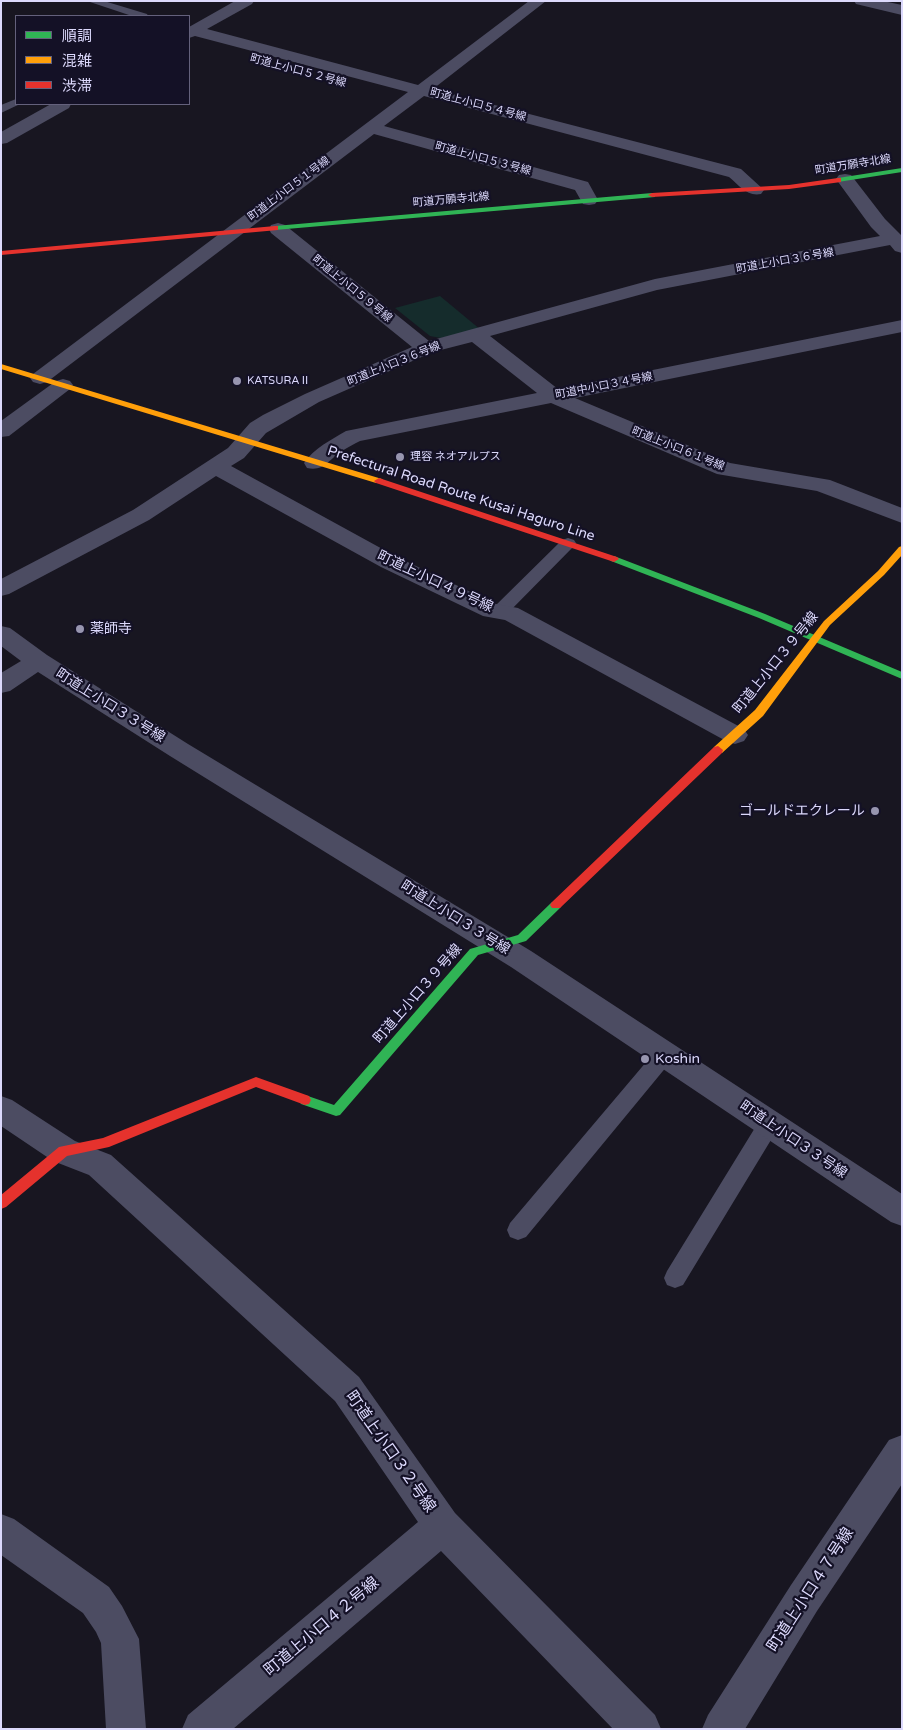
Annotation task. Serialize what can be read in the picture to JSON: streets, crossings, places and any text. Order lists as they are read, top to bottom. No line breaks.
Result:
{"streets":{"street":["町道上小口５４号線","町道上小口５３号線","町道万願寺北線","町道上小口５１号線","町道上小口３６号線","町道上小口５９号線","町道中小口３４号線","町道上小口６１号線","Prefectural Road Route Kusai Haguro Line","町道上小口４９号線","町道上小口３９号線","町道上小口３３号線","町道上小口３２号線","町道上小口４７号線","町道上小口４２号線"]},"crossings":[["町道上小口５４号線","町道万願寺北線"],["町道上小口５４号線","町道上小口５１号線"],["町道上小口５３号線","町道万願寺北線"],["町道上小口５３号線","町道上小口５１号線"],["町道万願寺北線","町道上小口５１号線"],["町道万願寺北線","町道上小口５９号線"],["町道上小口５１号線","Prefectural Road Route Kusai Haguro Line"],["町道上小口３６号線","町道上小口５９号線"],["町道上小口３６号線","町道上小口６１号線"],["町道上小口３６号線","Prefectural Road Route Kusai Haguro Line"],["町道上小口３６号線","町道上小口４９号線"],["町道中小口３４号線","町道上小口６１号線"],["町道中小口３４号線","Prefectural Road Route Kusai Haguro Line"],["Prefectural Road Route Kusai Haguro Line","町道上小口３９号線"],["町道上小口４９号線","町道上小口３９号線"],["町道上小口３９号線","町道上小口３３号線"],["町道上小口３９号線","町道上小口３２号線"],["町道上小口３２号線","町道上小口４２号線"]],"places":["KATSURAⅡ","理容 ネオアルプス","薬師寺","ゴールドエクレール","Koshin"],"legend":["順調","混雑","渋滞"]}
